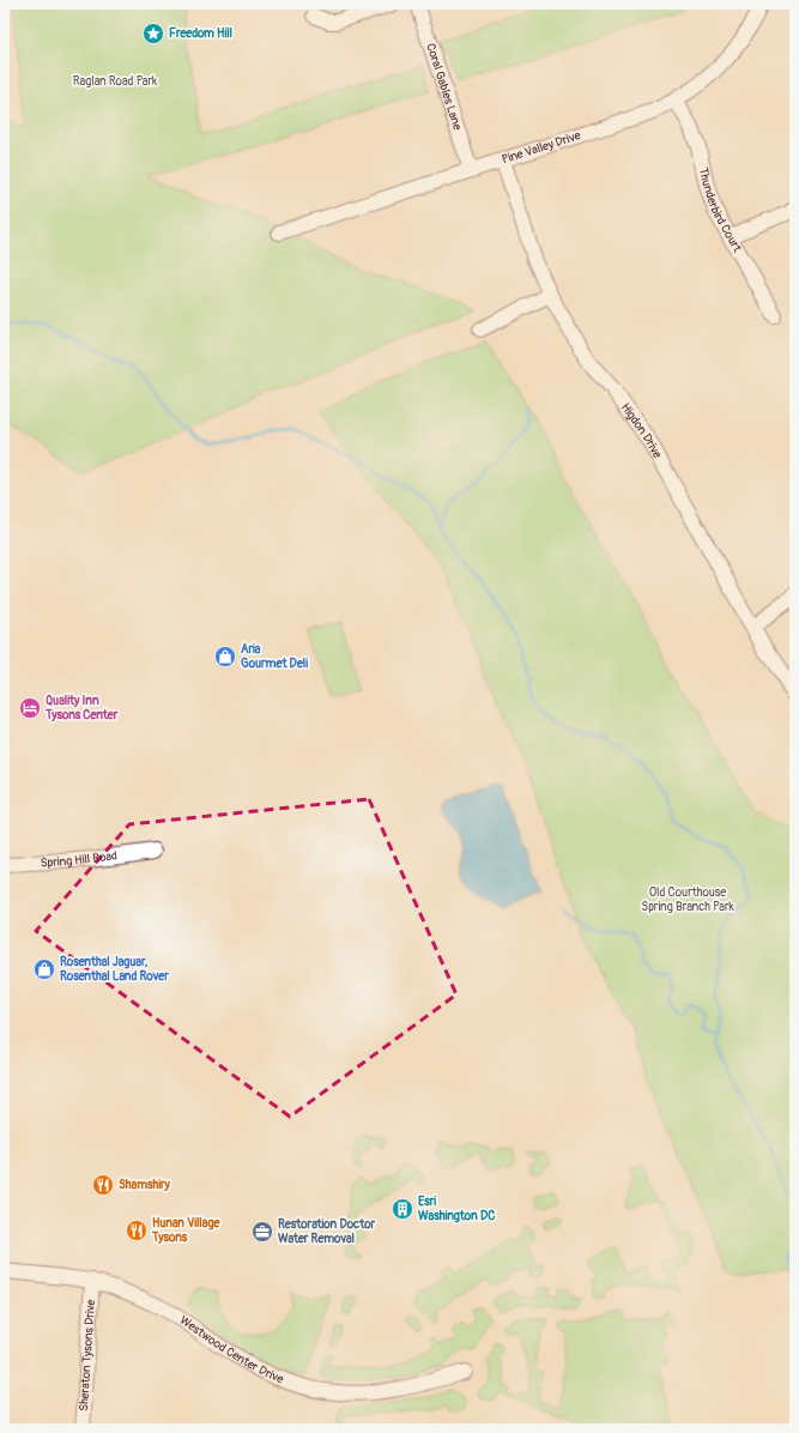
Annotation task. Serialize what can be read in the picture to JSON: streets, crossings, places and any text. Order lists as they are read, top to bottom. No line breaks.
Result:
{"streets":{"street":["Coral Gables Lane","Pine Valley Drive","Thunderbird Court","Higdon Drive","Spring Hill Road","Westwood Center Drive","Sheraton Tysons Drive"]},"crossings":[["Coral Gables Lane","Pine Valley Drive"],["Pine Valley Drive","Thunderbird Court"],["Pine Valley Drive","Higdon Drive"],["Westwood Center Drive","Sheraton Tysons Drive"]],"parks":["Raglan Road Park","Old Courthouse Spring Branch Park"],"places":{"place":["Freedom Hill"],"shop":["Aria Gourmet Deli","Rosenthal Jaguar, Rosenthal Land Rover"],"hotel":["Quality Inn Tysons Center"],"restaurant":["Shamshiry","Hunan Village Tysons"],"building":["Esri Washington DC"],"office":["Restoration Doctor Water Removal"]}}
